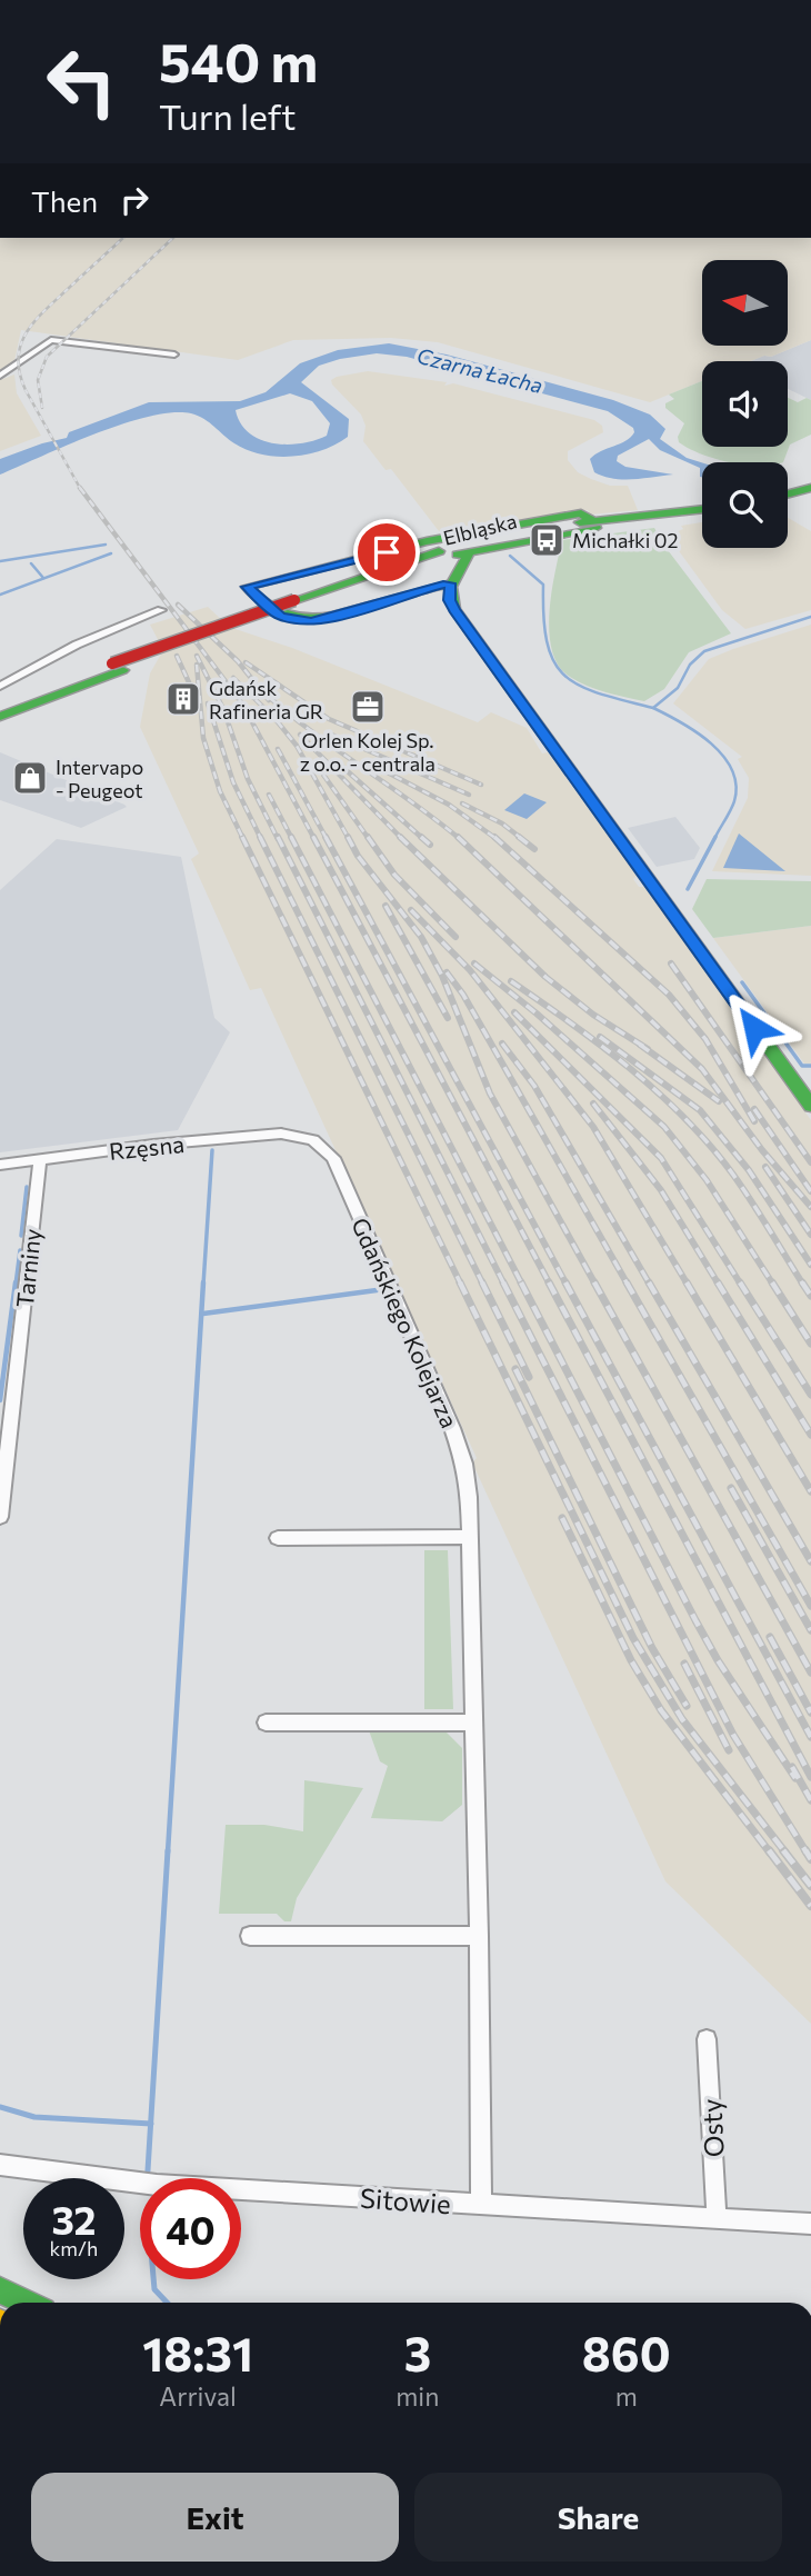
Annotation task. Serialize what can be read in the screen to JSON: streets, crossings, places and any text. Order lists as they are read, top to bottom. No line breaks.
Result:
{"streets":{"main road":["Elbląska"],"street":["Rzęsna","Tarniny","Gdańskiego Kolejarza","Osty","Sitowie"]},"crossings":[["Rzęsna","Tarniny"],["Rzęsna","Gdańskiego Kolejarza"],["Gdańskiego Kolejarza","Sitowie"],["Osty","Sitowie"]],"water":["Czarna Łacha"],"places":{"bus stop":["Michałki 02"],"building":["Gdańsk Rafineria GR"],"office":["Orlen Kolej Sp. z o.o. - centrala"],"shop":["Intervapo - Peugeot"]},"north":"left","page":{"turn":["540 m","Turn left"],"then":"Then","speed":"32 km/h","limit":"40","eta":["18:31","Arrival","3","min","860","m"],"buttons":["Exit","Share"]}}
